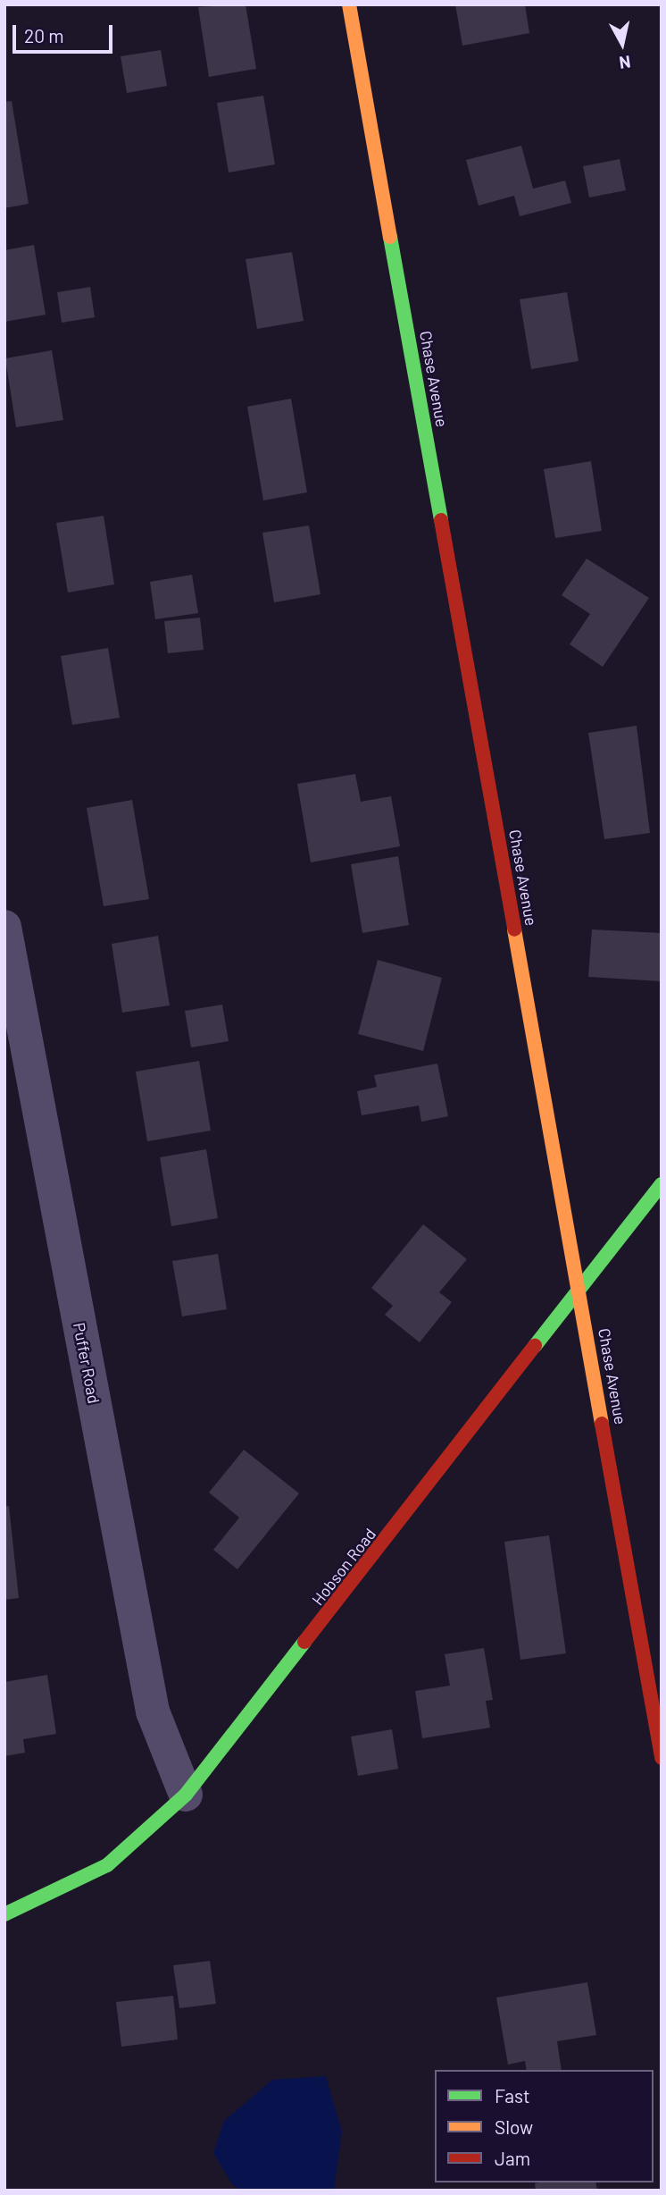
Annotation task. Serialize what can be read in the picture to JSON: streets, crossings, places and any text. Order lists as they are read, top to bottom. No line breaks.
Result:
{"streets":{"street":["Chase Avenue","Puffer Road","Hobson Road"]},"crossings":[["Chase Avenue","Hobson Road"],["Puffer Road","Hobson Road"]],"legend":["Fast","Slow","Jam"],"scale_bar":"20 m","north":"bottom"}
